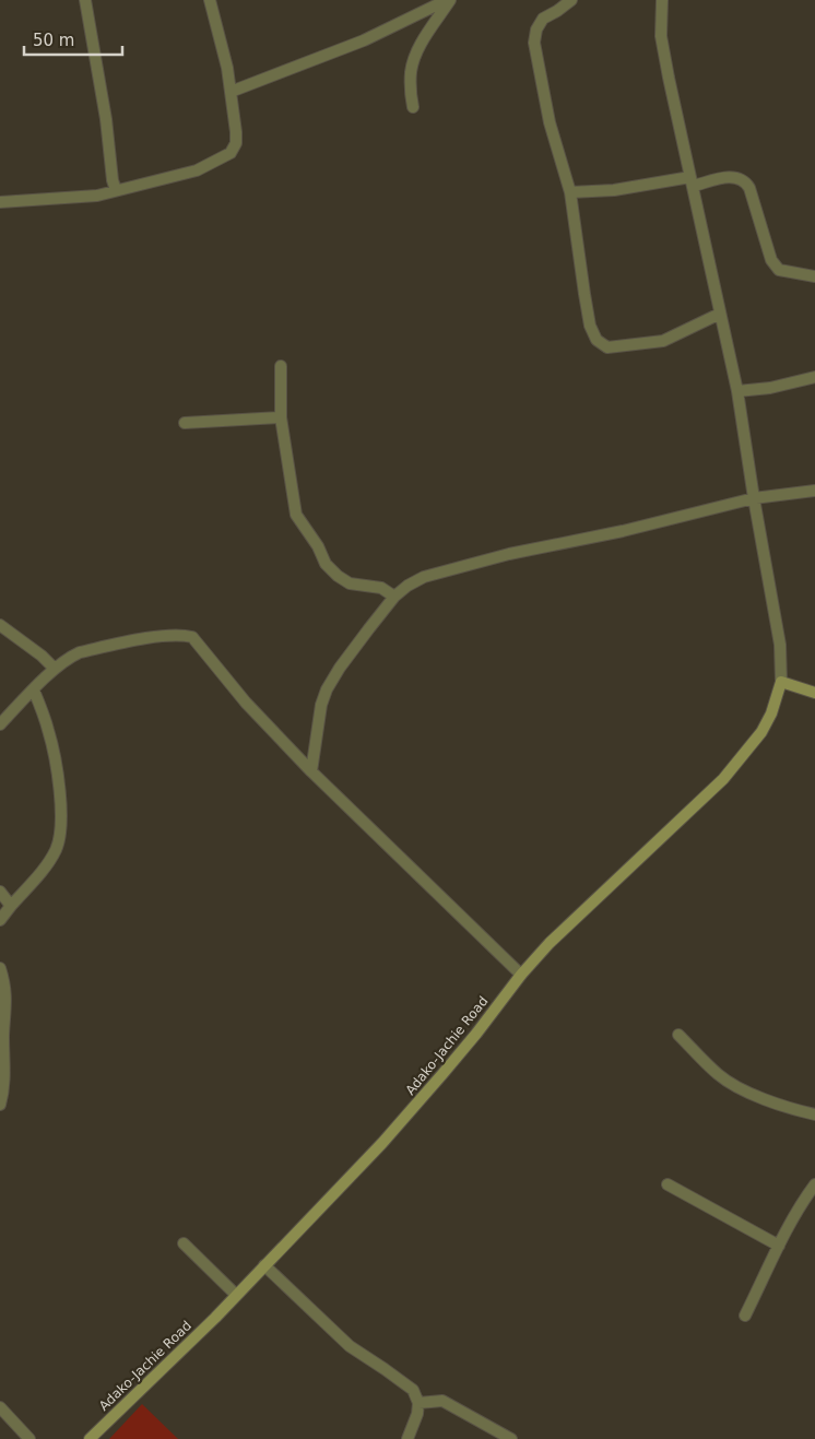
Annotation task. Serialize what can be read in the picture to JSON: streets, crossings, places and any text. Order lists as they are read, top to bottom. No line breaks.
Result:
{"streets":{"street":["Adako-Jachie Road"]},"scale_bar":"50 m"}
